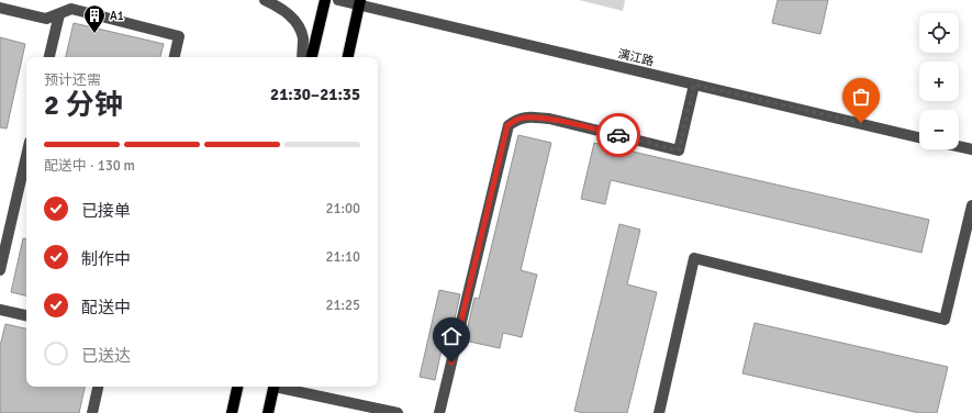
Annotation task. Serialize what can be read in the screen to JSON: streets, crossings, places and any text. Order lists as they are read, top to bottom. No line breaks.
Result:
{"streets":{"street":["漓江路"]},"places":{"building":["A1"]},"page":{"map_buttons":["+","−"],"heading":["2 分钟","预计还需","21:30–21:35"],"bar":"配送中 · 130 m","list":[["已接单","21:00"],["制作中","21:10"],["配送中","21:25"],"已送达"]}}
